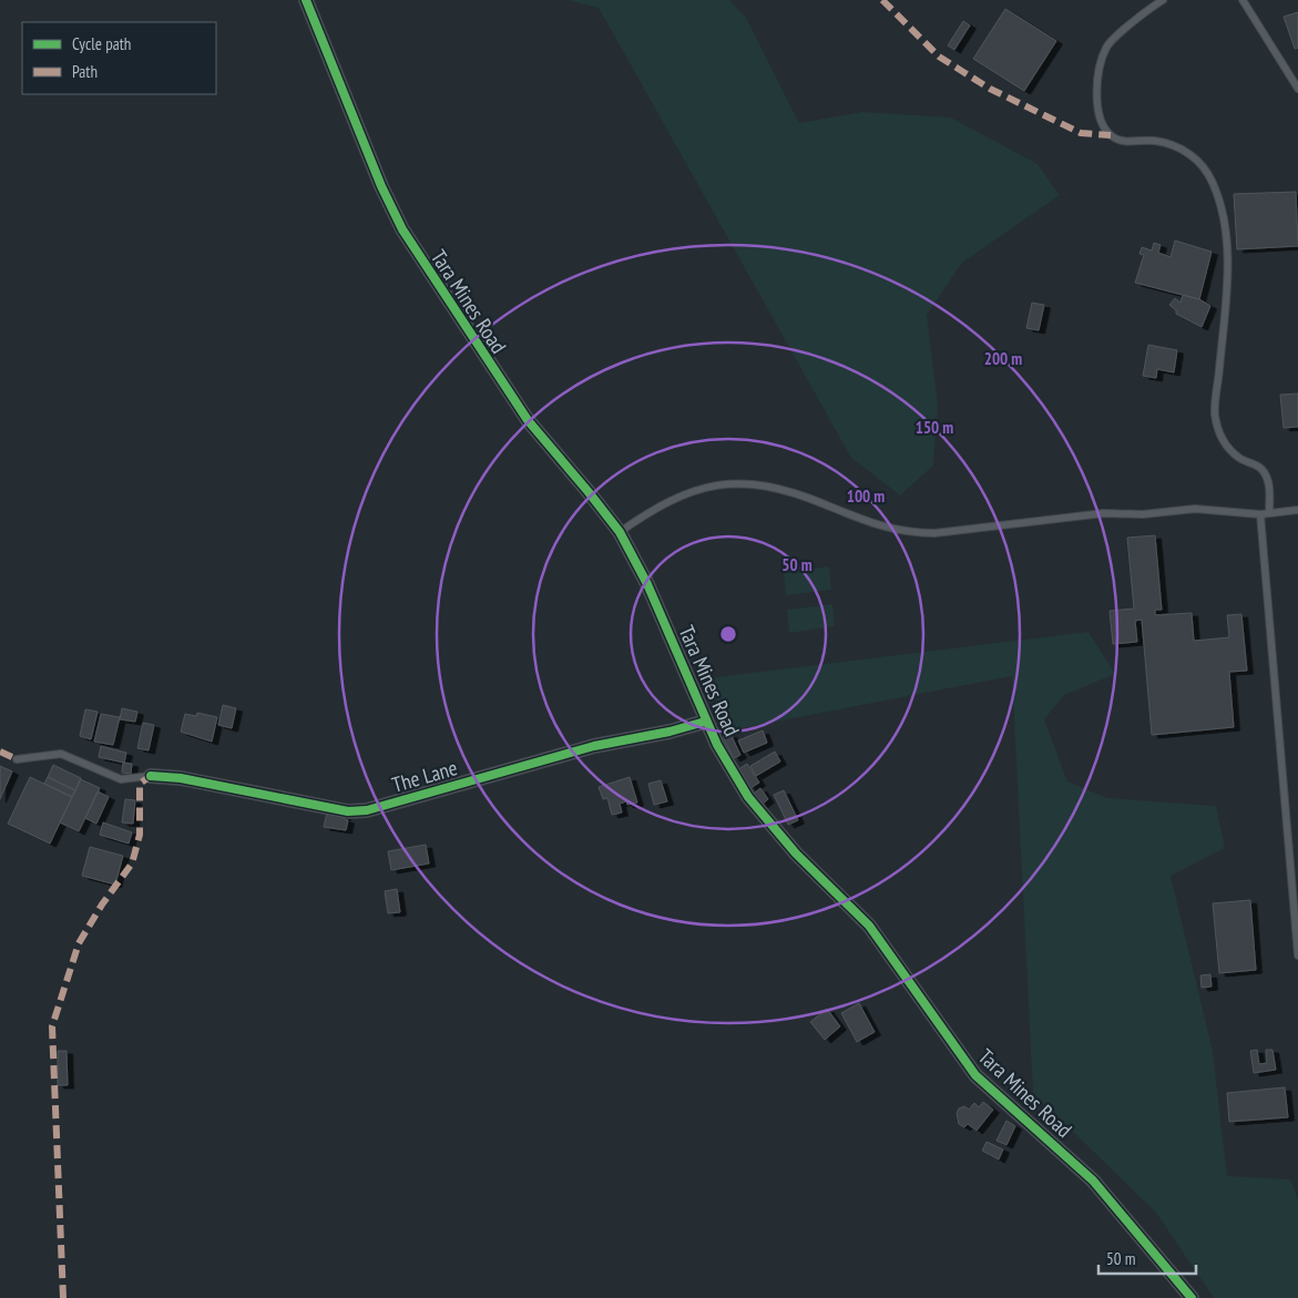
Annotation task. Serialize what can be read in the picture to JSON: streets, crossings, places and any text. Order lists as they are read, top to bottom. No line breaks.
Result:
{"streets":{"street":["Tara Mines Road","The Lane"]},"crossings":[["Tara Mines Road","The Lane"]],"legend":["Cycle path","Path"],"scale_bar":"50 m","rings":["200 m","150 m","100 m","50 m"]}
